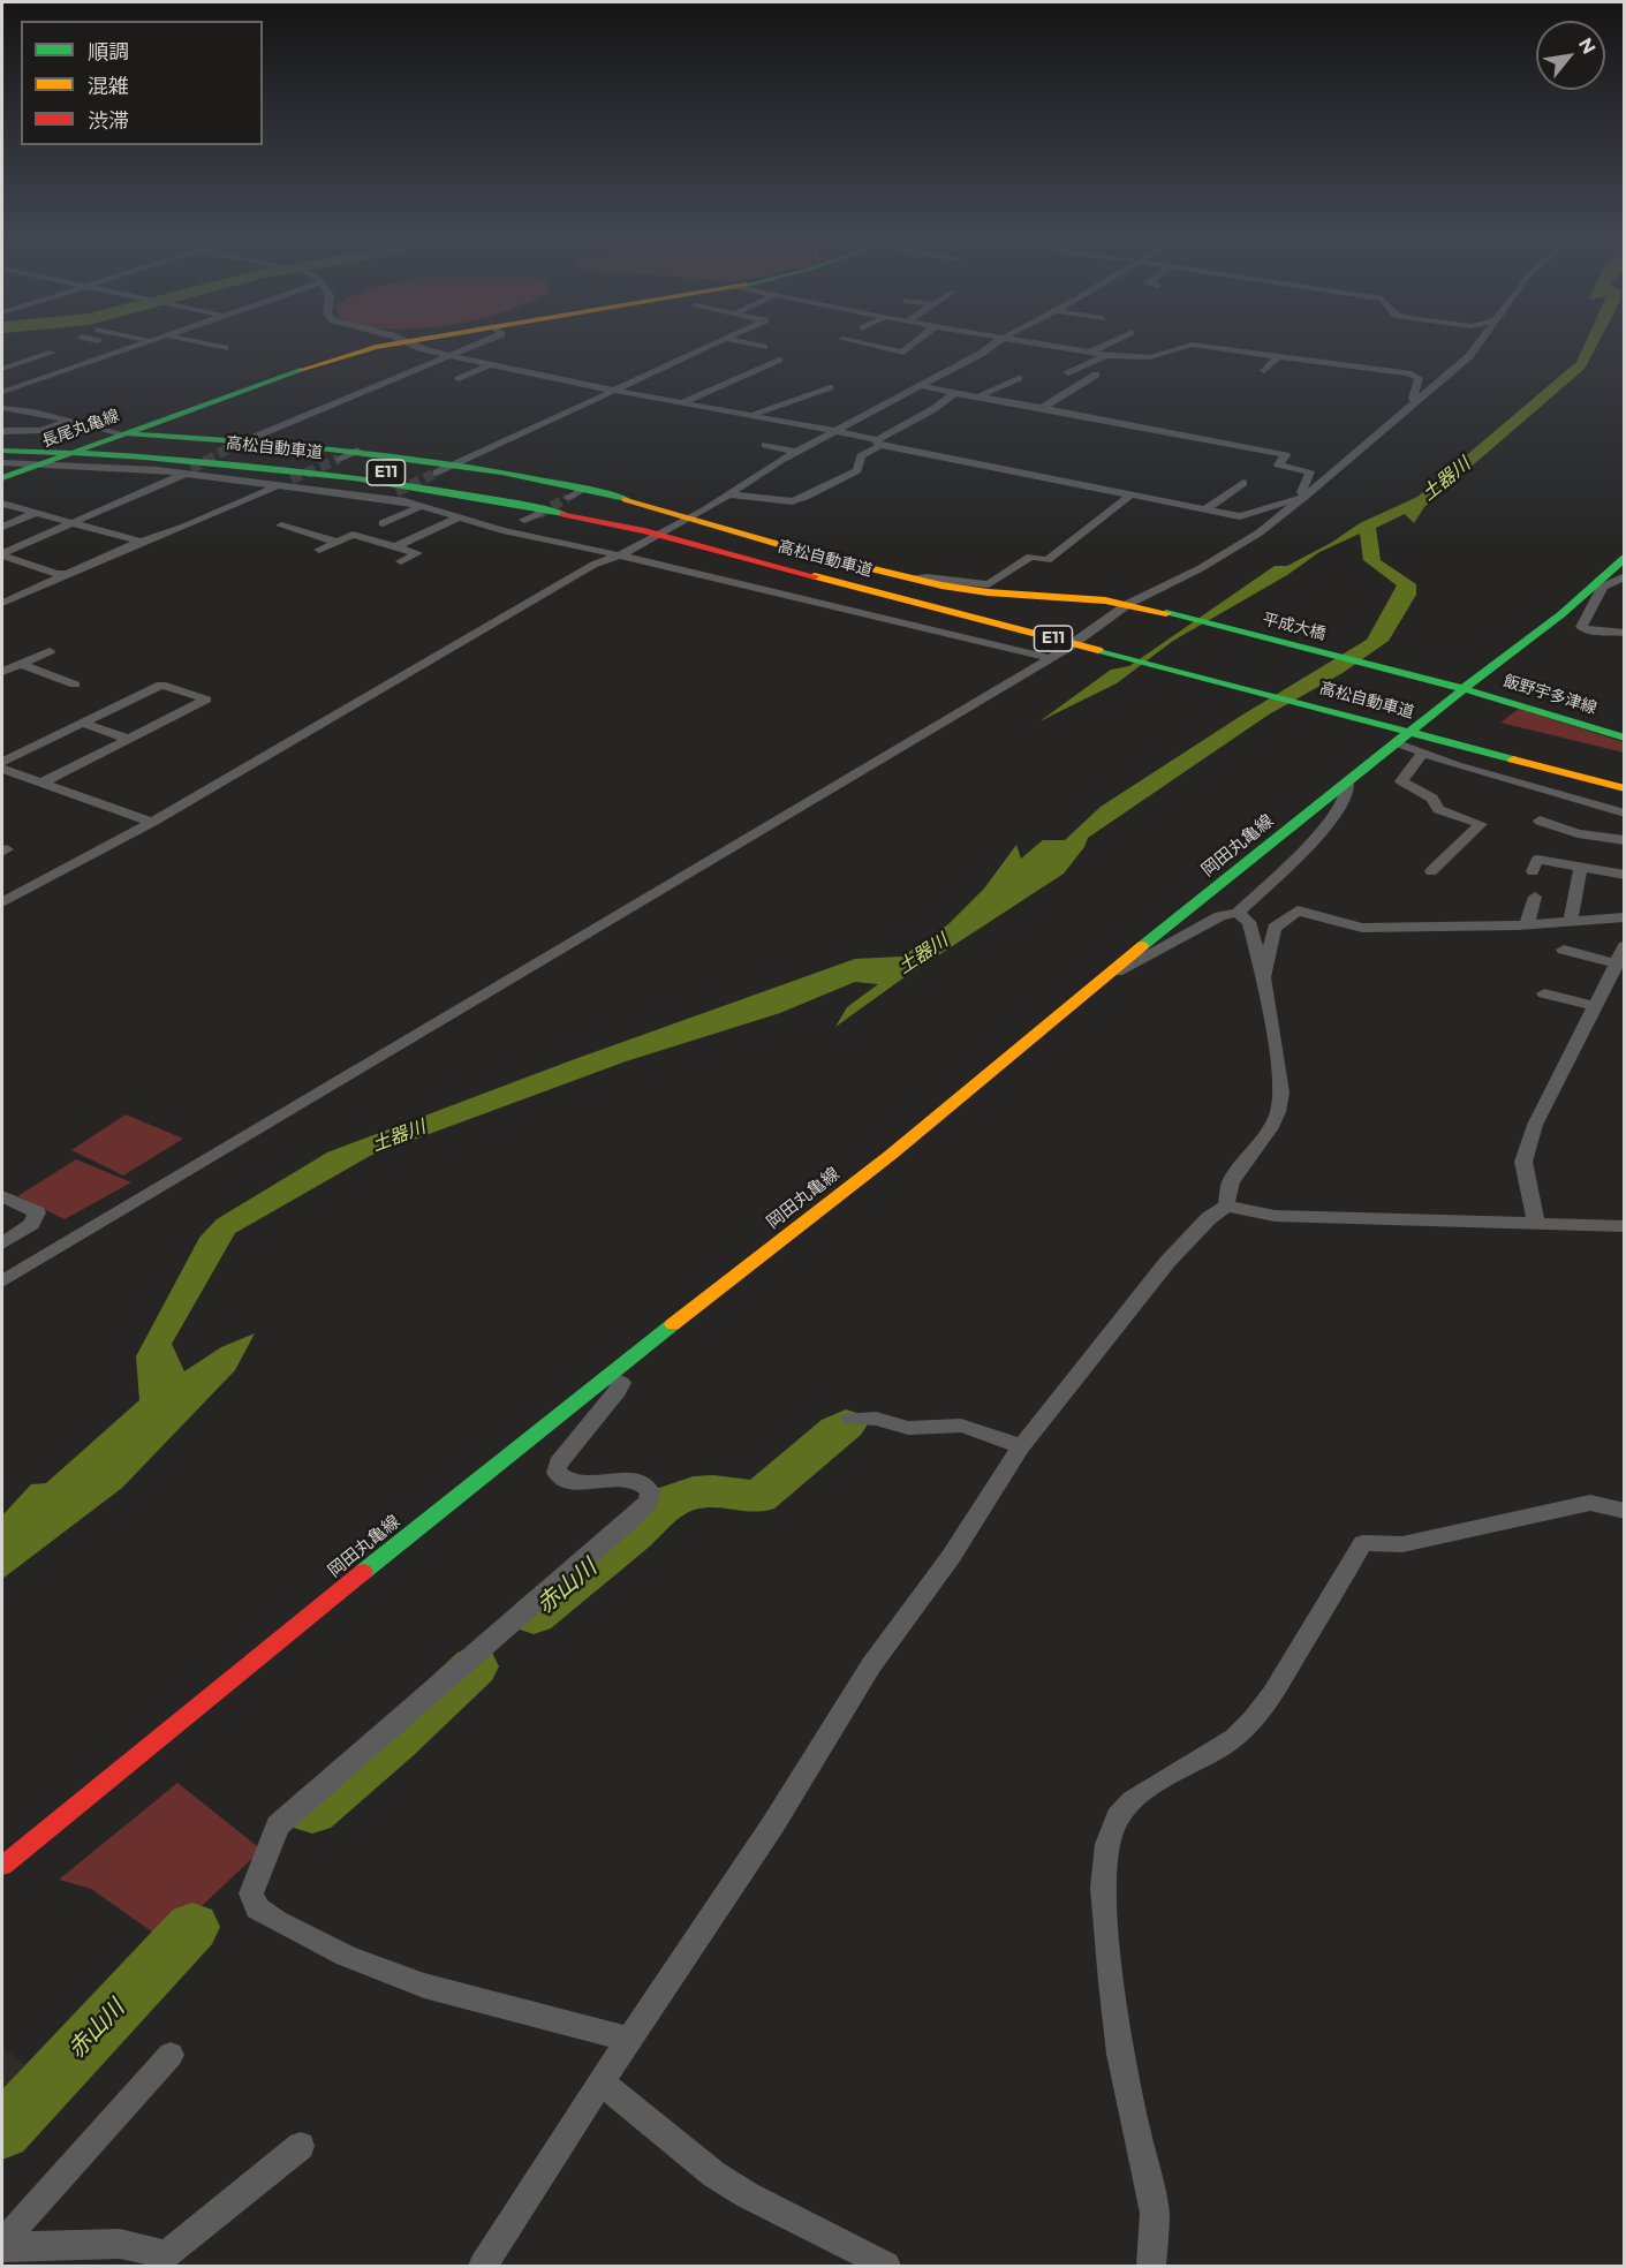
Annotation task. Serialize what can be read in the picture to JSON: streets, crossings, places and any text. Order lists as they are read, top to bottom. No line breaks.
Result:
{"streets":{"main road":["長尾丸亀線","高松自動車道","E11","平成大橋","飯野宇多津線","岡田丸亀線"]},"crossings":[["長尾丸亀線","高松自動車道"],["長尾丸亀線","平成大橋"],["平成大橋","飯野宇多津線"],["平成大橋","岡田丸亀線"],["飯野宇多津線","岡田丸亀線"]],"water":["土器川","赤山川"],"legend":["順調","混雑","渋滞"],"north":"top right"}
